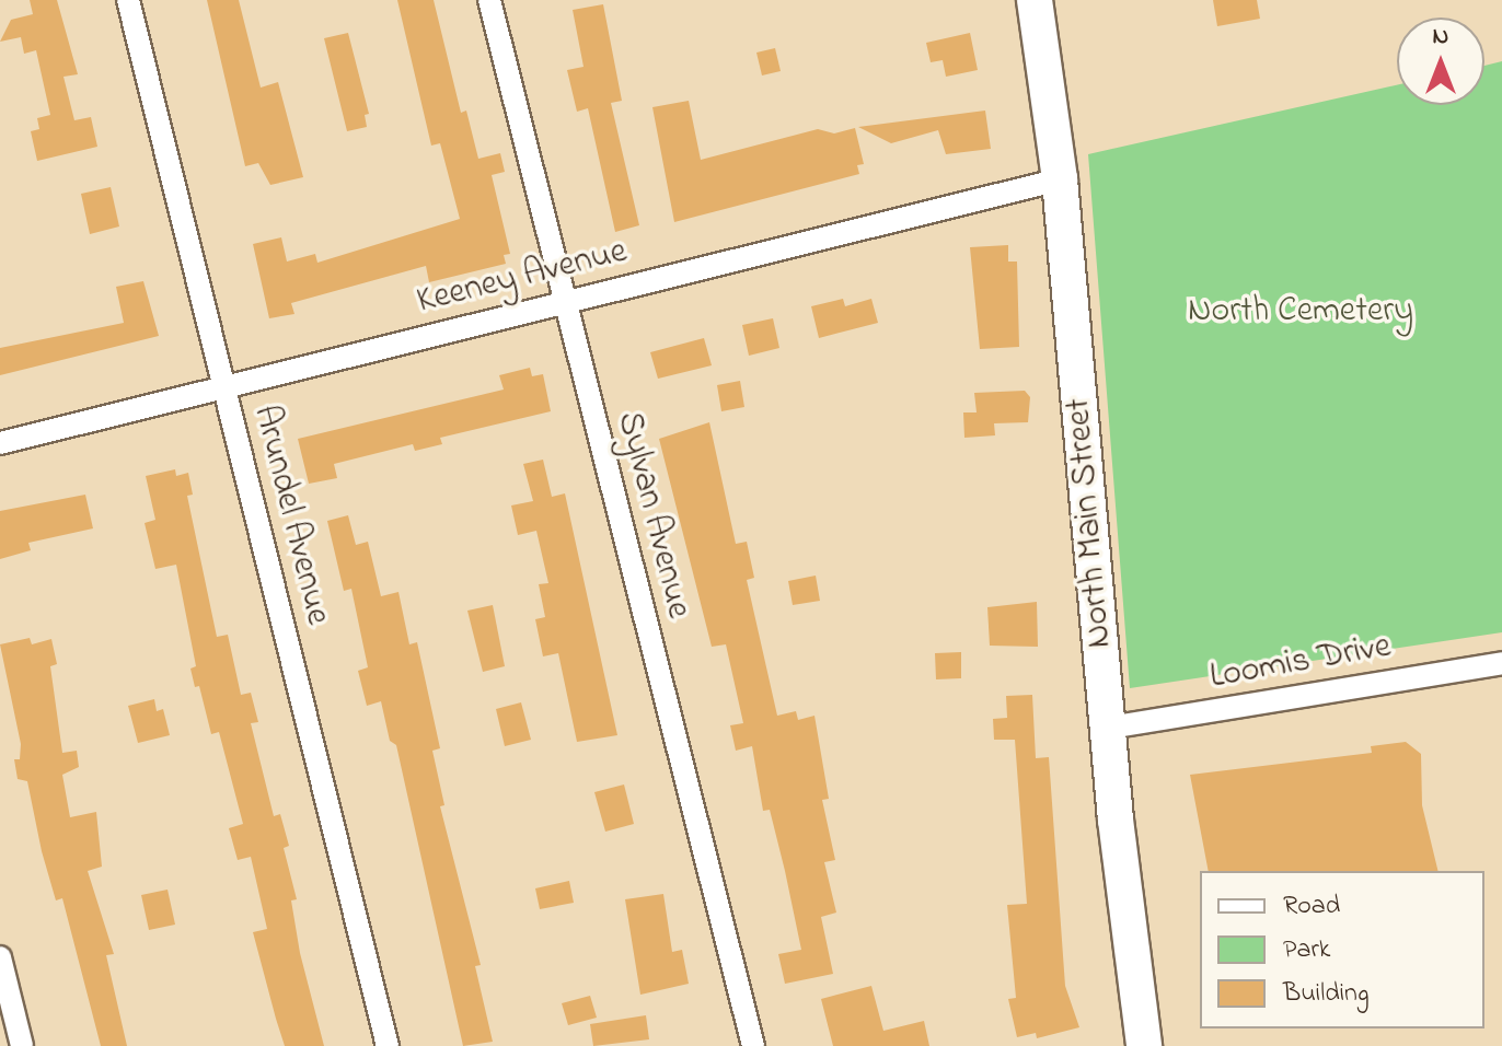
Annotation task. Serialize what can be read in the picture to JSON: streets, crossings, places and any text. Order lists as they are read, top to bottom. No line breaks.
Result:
{"streets":{"main road":["North Main Street"],"street":["Keeney Avenue","Arundel Avenue","Sylvan Avenue","Loomis Drive"]},"crossings":[["Keeney Avenue","Arundel Avenue"],["Keeney Avenue","Sylvan Avenue"],["Keeney Avenue","North Main Street"],["North Main Street","Loomis Drive"]],"parks":["North Cemetery"],"legend":["Road","Park","Building"],"north":"top"}
